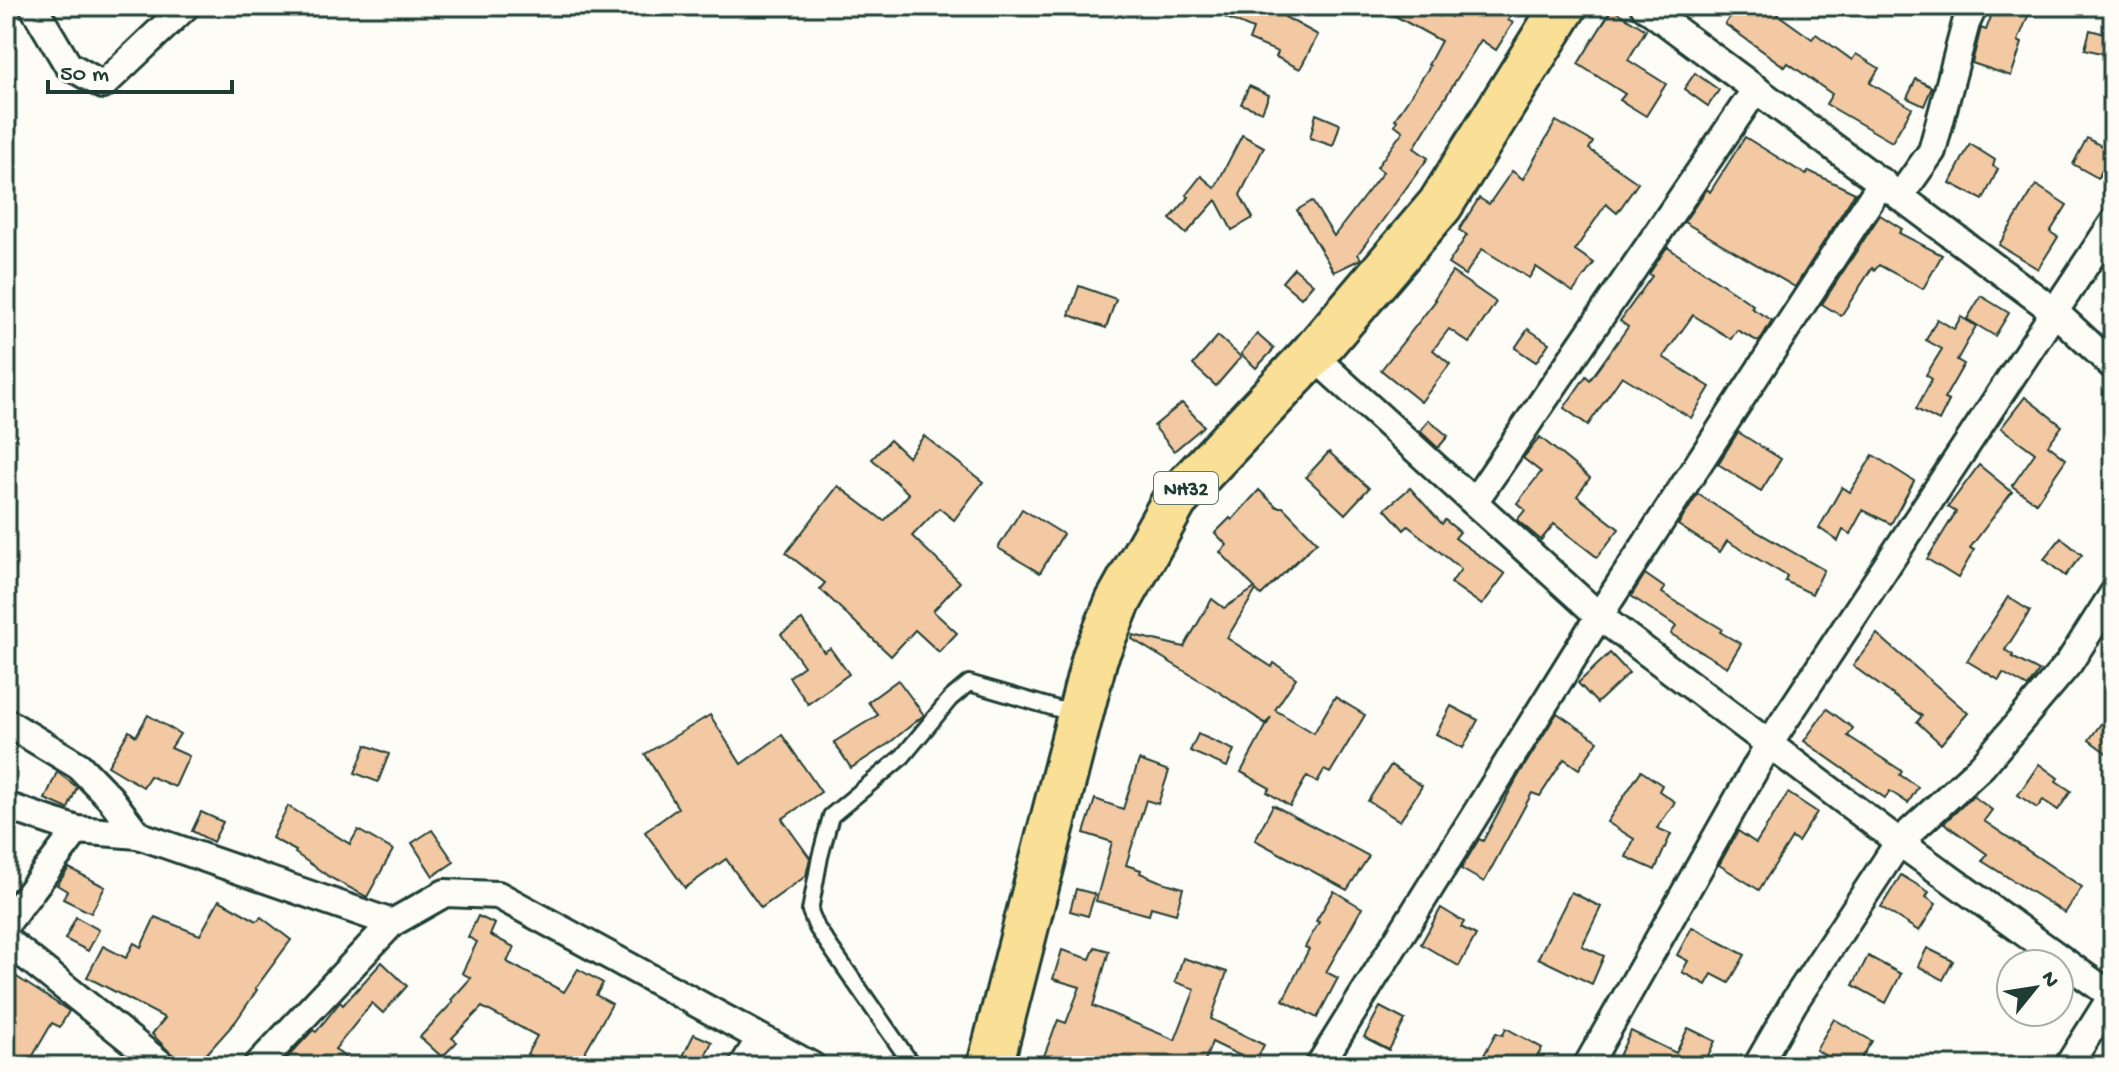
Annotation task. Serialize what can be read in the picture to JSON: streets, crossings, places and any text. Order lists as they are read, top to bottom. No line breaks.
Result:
{"streets":{"highway":["NH32"]},"scale_bar":"50 m","north":"top right"}
